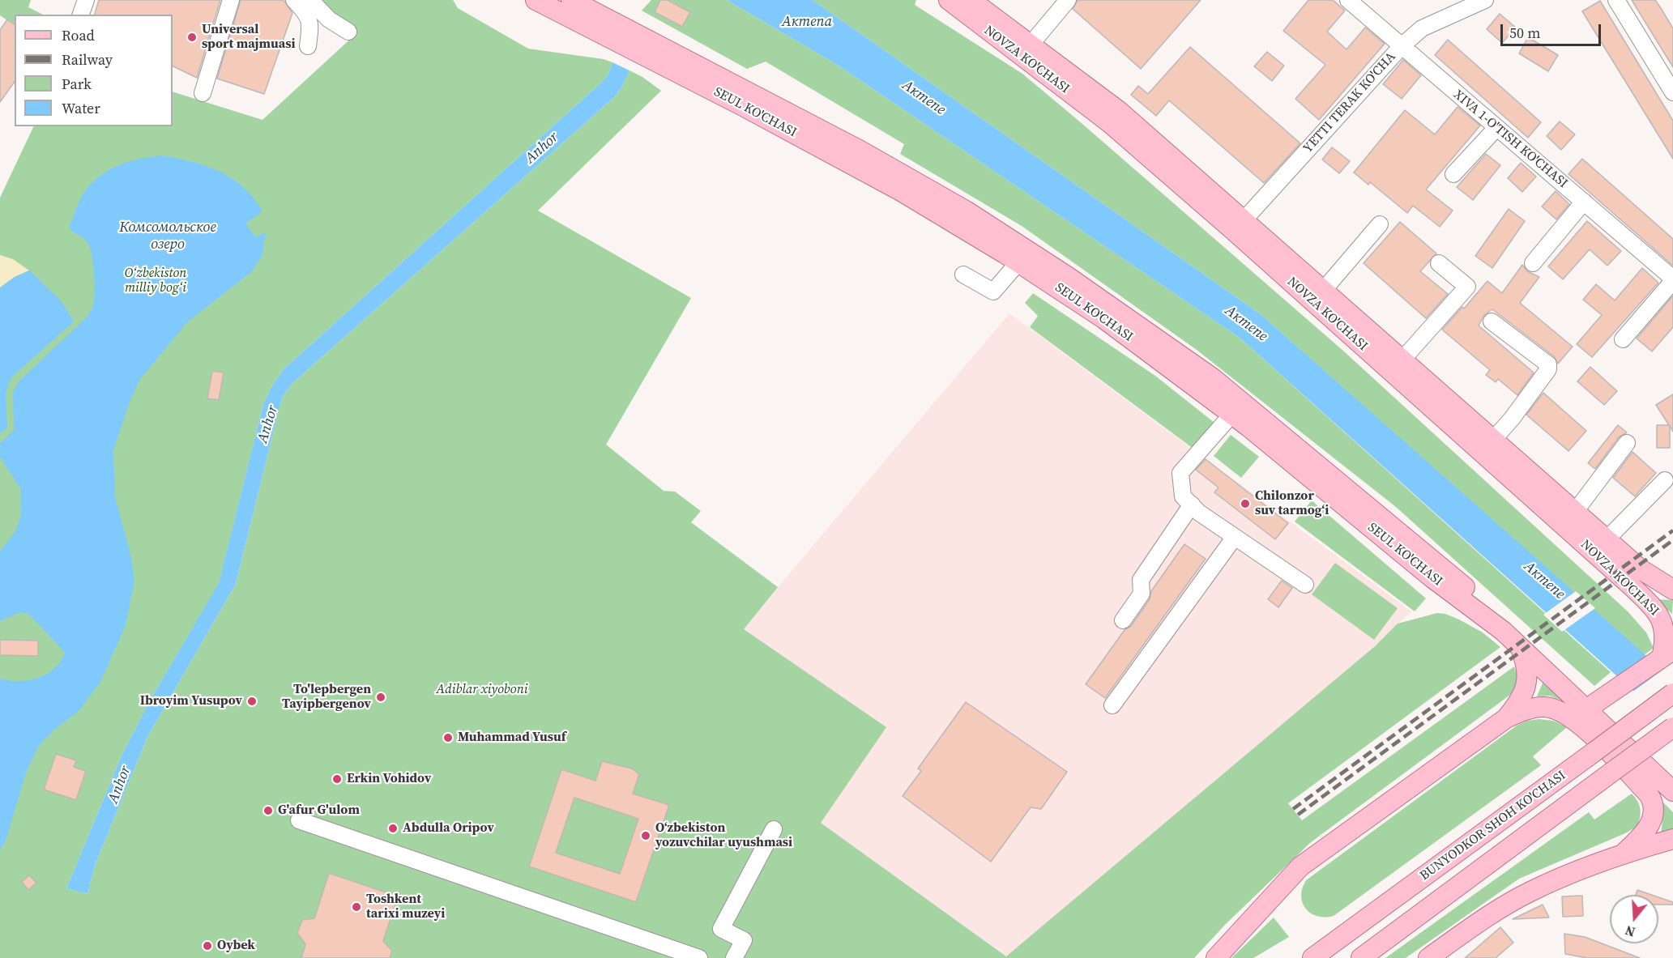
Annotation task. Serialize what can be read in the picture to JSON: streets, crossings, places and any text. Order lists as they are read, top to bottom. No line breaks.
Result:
{"streets":{"main road":["NOVZA KO'CHASI","SEUL KO'CHASI","BUNYODKOR SHOH KO'CHASI"],"street":["YETTI TERAK KO'CHA","XIVA 1-O'TISH KO'CHASI"]},"crossings":[["NOVZA KO'CHASI","YETTI TERAK KO'CHA"],["YETTI TERAK KO'CHA","XIVA 1-O'TISH KO'CHASI"]],"water":["Актепа","Актепе","Anhor","Комсомольское озеро"],"parks":["Oʻzbekiston milliy bogʻi","Adiblar xiyoboni"],"places":["Universal sport majmuasi","Chilonzor suv tarmog‘i","To'lepbergen Tayipbergenov","Ibroyim Yusupov","Muhammad Yusuf","Erkin Vohidov","G'afur G'ulom","Abdulla Oripov","Oʻzbekiston yozuvchilar uyushmasi","Toshkent tarixi muzeyi","Oybek"],"legend":["Road","Railway","Park","Water"],"scale_bar":"50 m","north":"bottom"}
